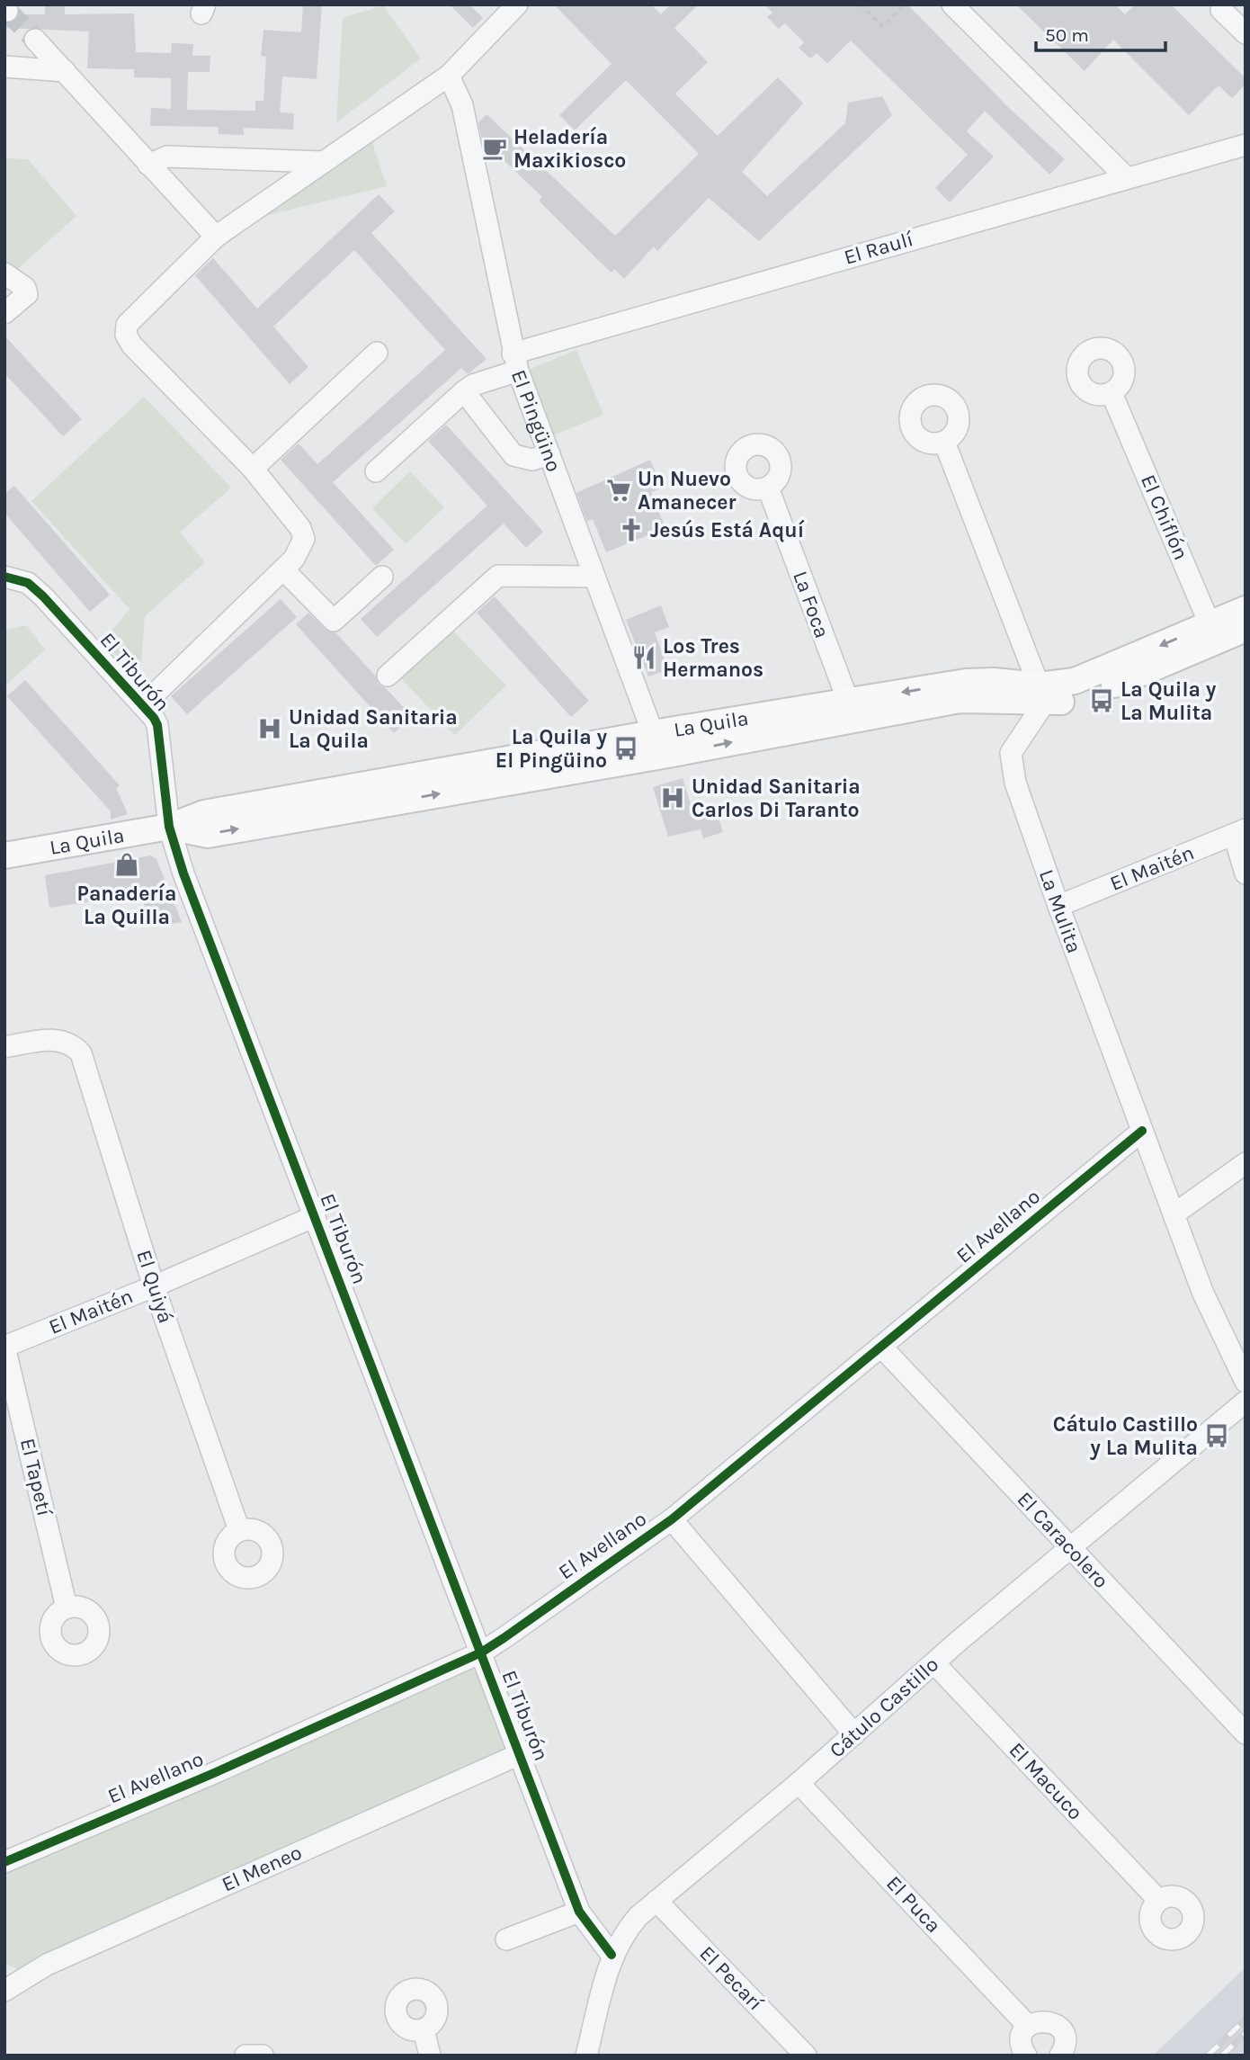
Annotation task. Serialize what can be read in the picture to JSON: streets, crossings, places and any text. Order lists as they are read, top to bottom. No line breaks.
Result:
{"streets":{"main road":["La Quila"],"street":["El Raulí","El Pingüino","El Chiflón","La Foca","El Tiburón","El Maitén","La Mulita","El Avellano","El Quiyá","El Tapetí","El Caracolero","Cátulo Castillo","El Macuco","El Meneo","El Puca","El Pecarí"]},"crossings":[["El Raulí","El Pingüino"],["El Pingüino","La Quila"],["El Chiflón","La Quila"],["La Foca","La Quila"],["El Tiburón","La Quila"],["El Tiburón","El Maitén"],["El Tiburón","El Avellano"],["El Tiburón","Cátulo Castillo"],["El Tiburón","El Meneo"],["La Quila","La Mulita"],["El Maitén","La Mulita"],["El Maitén","El Quiyá"],["El Maitén","El Tapetí"],["La Mulita","El Avellano"],["El Avellano","El Caracolero"],["El Caracolero","Cátulo Castillo"],["Cátulo Castillo","El Macuco"],["Cátulo Castillo","El Puca"],["Cátulo Castillo","El Pecarí"]],"places":{"cafe":["Heladería Maxikiosco"],"supermarket":["Un Nuevo Amanecer"],"church":["Jesús Está Aquí"],"restaurant":["Los Tres Hermanos"],"bus stop":["La Quila y La Mulita","La Quila y El Pingüino","Cátulo Castillo y La Mulita"],"hospital":["Unidad Sanitaria La Quila","Unidad Sanitaria Carlos Di Taranto"],"shop":["Panadería La Quilla"]},"scale_bar":"50 m"}
